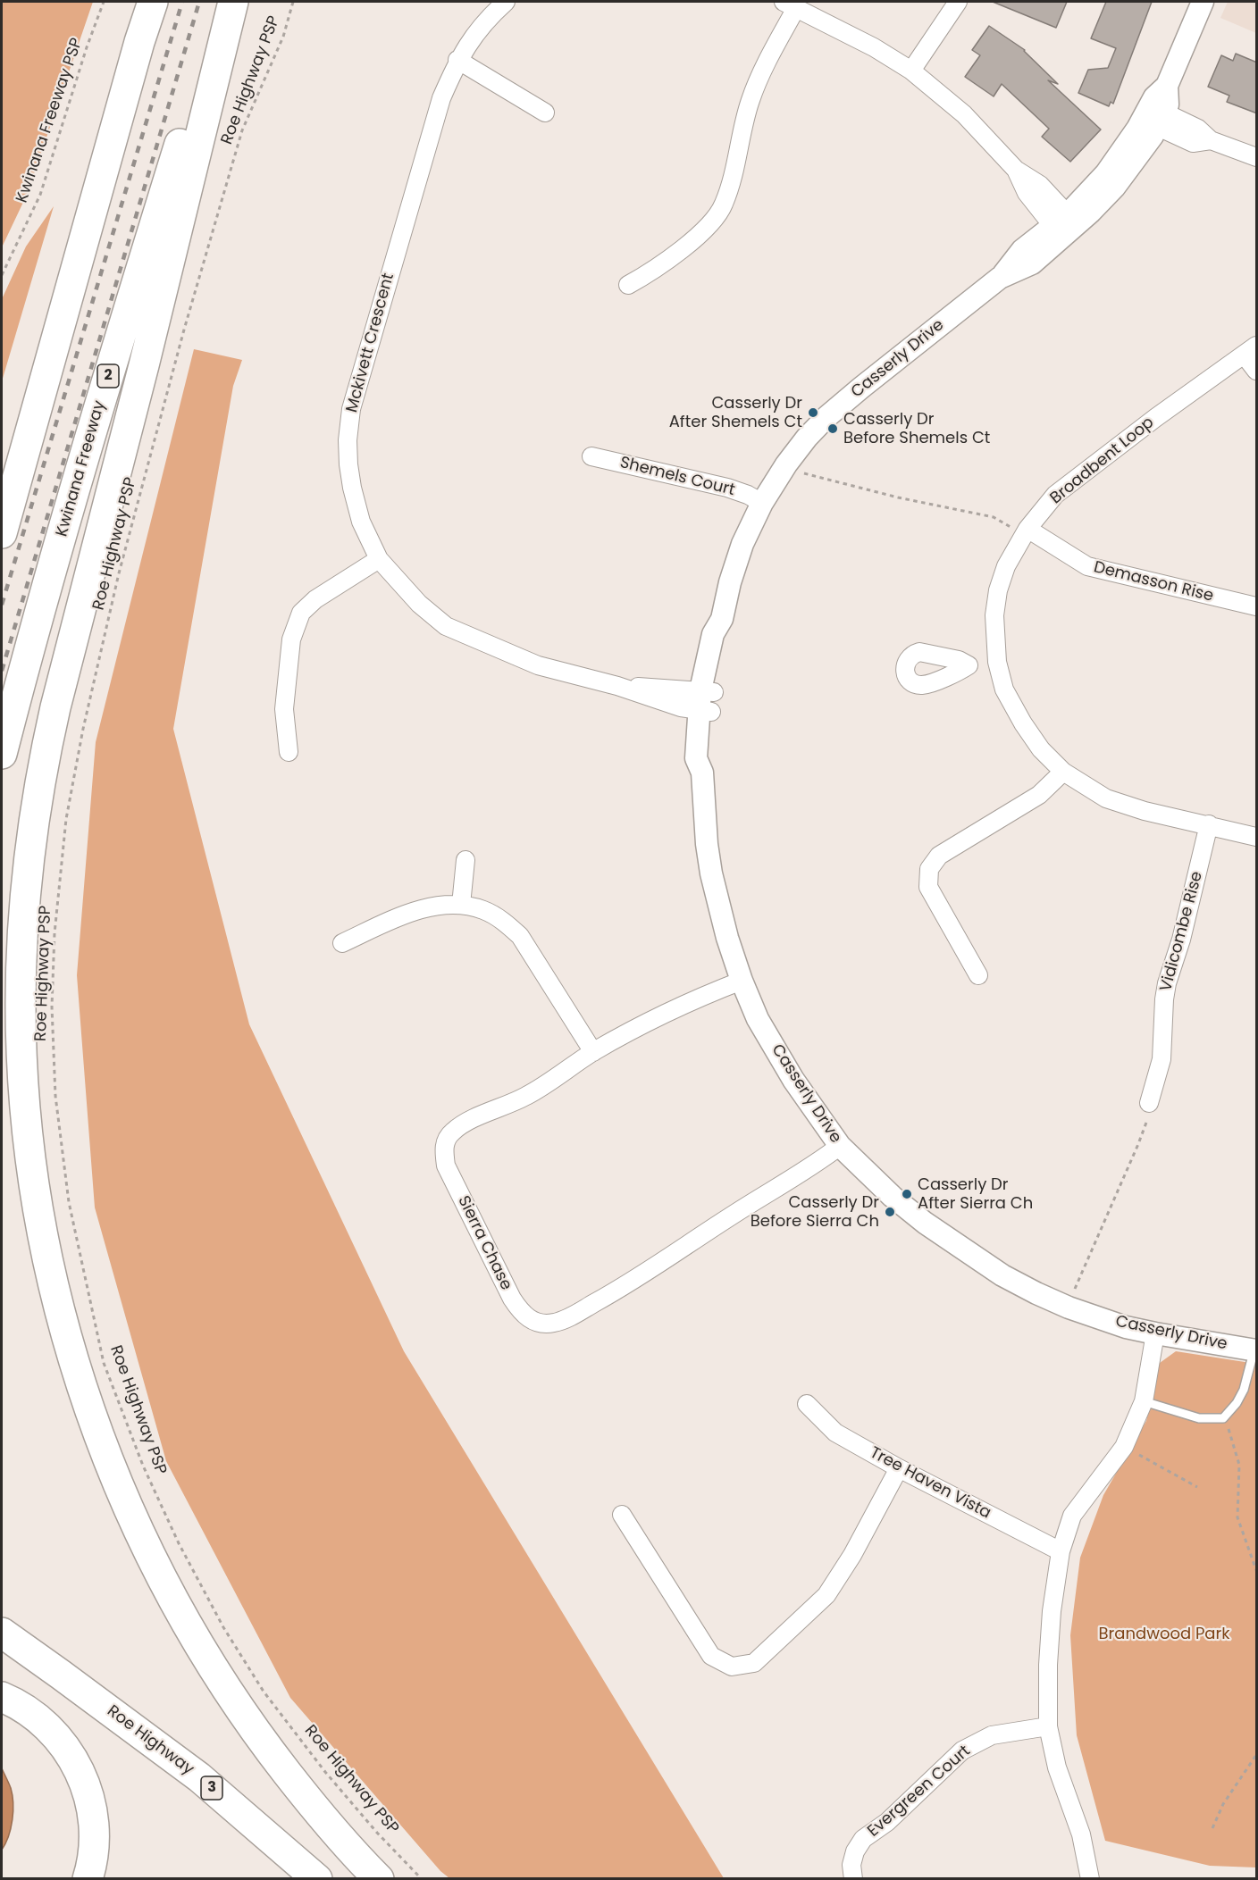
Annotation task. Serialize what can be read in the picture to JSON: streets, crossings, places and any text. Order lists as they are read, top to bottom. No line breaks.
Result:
{"streets":{"highway":["2","Kwinana Freeway","Roe Highway","3"],"street":["Mckivett Crescent","Casserly Drive","Broadbent Loop","Shemels Court","Demasson Rise","Vidicombe Rise","Sierra Chase","Tree Haven Vista","Evergreen Court"],"path":["Roe Highway PSP","Kwinana Freeway PSP"]},"crossings":[["Mckivett Crescent","Casserly Drive"],["Casserly Drive","Shemels Court"],["Casserly Drive","Sierra Chase"],["Broadbent Loop","Demasson Rise"],["Broadbent Loop","Vidicombe Rise"]],"parks":["Brandwood Park"],"places":["Casserly Dr After Shemels Ct","Casserly Dr Before Shemels Ct","Casserly Dr After Sierra Ch","Casserly Dr Before Sierra Ch"]}
